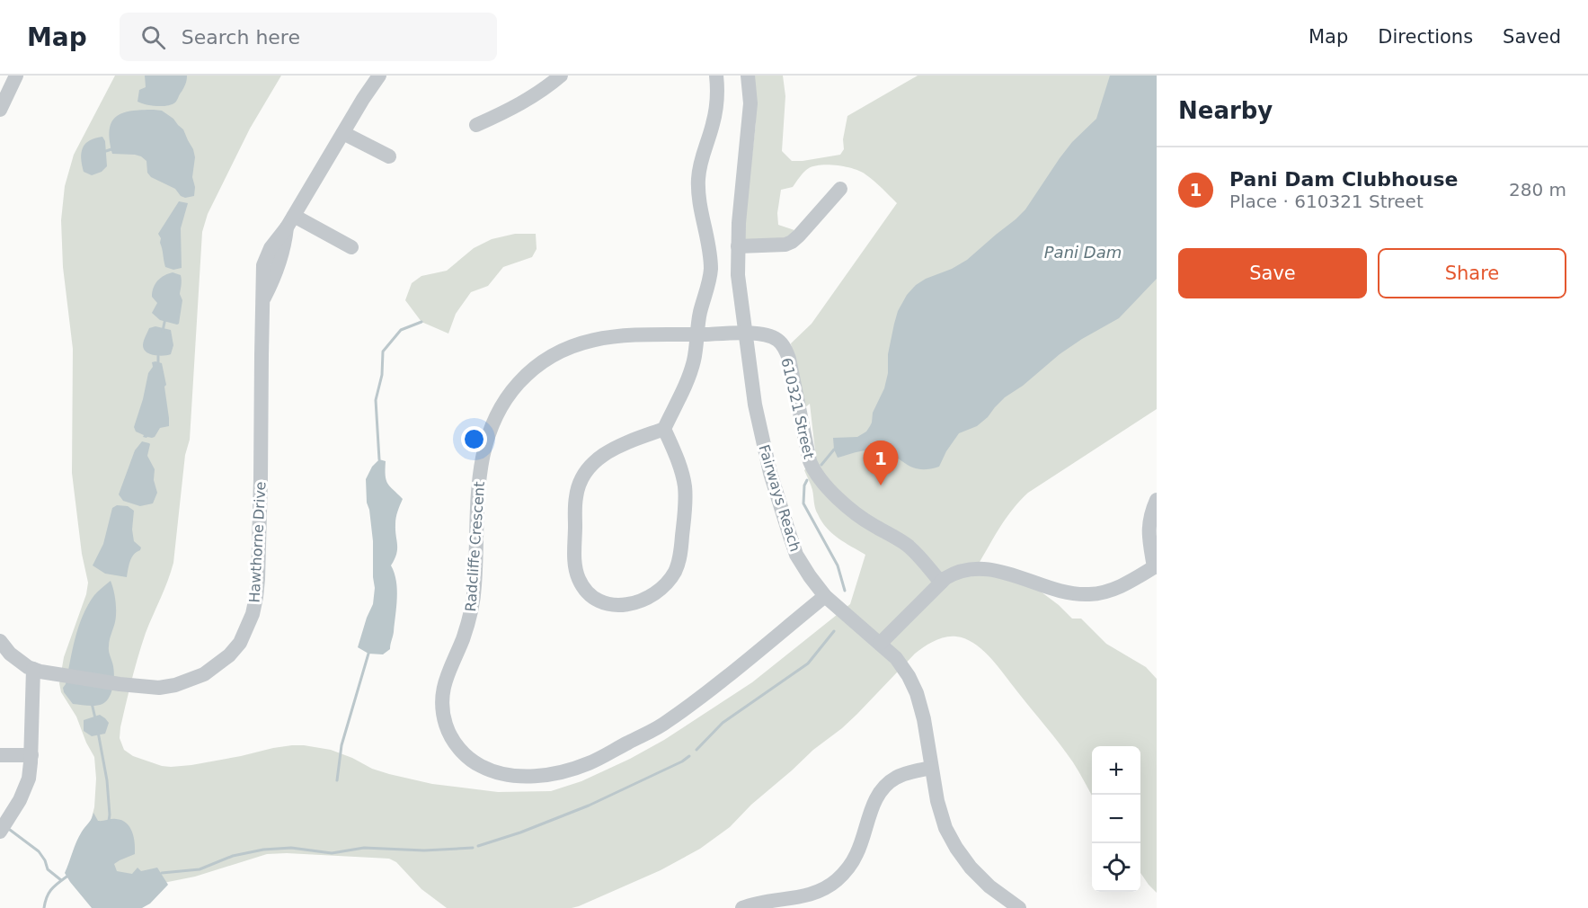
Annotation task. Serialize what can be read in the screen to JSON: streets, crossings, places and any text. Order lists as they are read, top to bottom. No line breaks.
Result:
{"streets":{"street":["610321 Street","Fairways Reach","Hawthorne Drive","Radcliffe Crescent"]},"crossings":[["610321 Street","Fairways Reach"],["610321 Street","Radcliffe Crescent"],["Fairways Reach","Radcliffe Crescent"]],"water":["Pani Dam"],"page":{"header":"Map","search":"Search here","nav":["Map","Directions","Saved"],"heading":"Nearby","list":[{"mark":"1","name":"Pani Dam Clubhouse","note":"Place · 610321 Street","value":"280 m"}],"buttons":["Save","Share"],"pins":"1","map_buttons":["+","−"]}}
